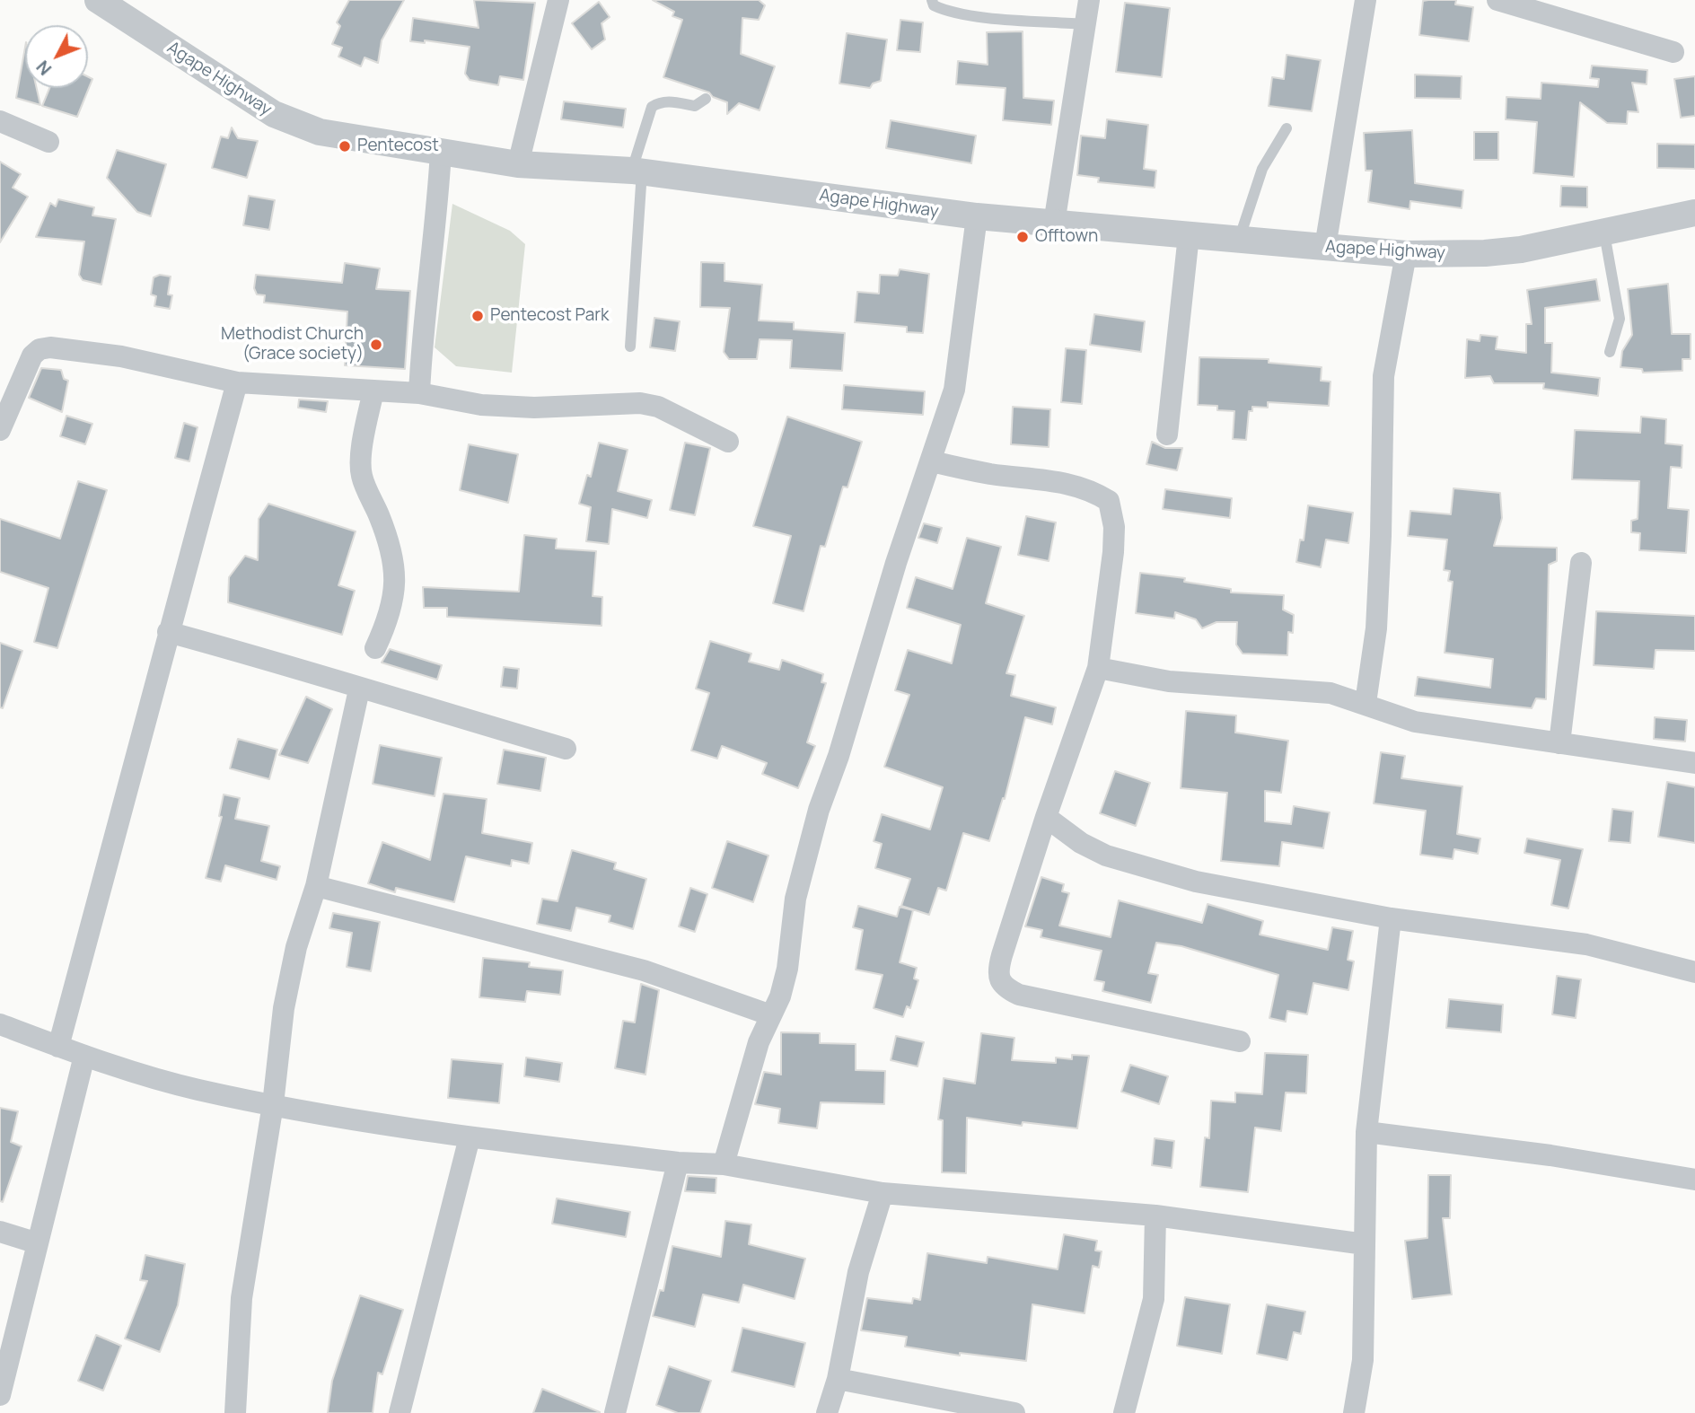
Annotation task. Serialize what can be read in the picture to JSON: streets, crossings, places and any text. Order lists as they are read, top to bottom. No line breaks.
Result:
{"streets":{"street":["Agape Highway"]},"places":["Pentecost","Offtown","Pentecost Park","Methodist Church (Grace society)"],"north":"bottom left"}
